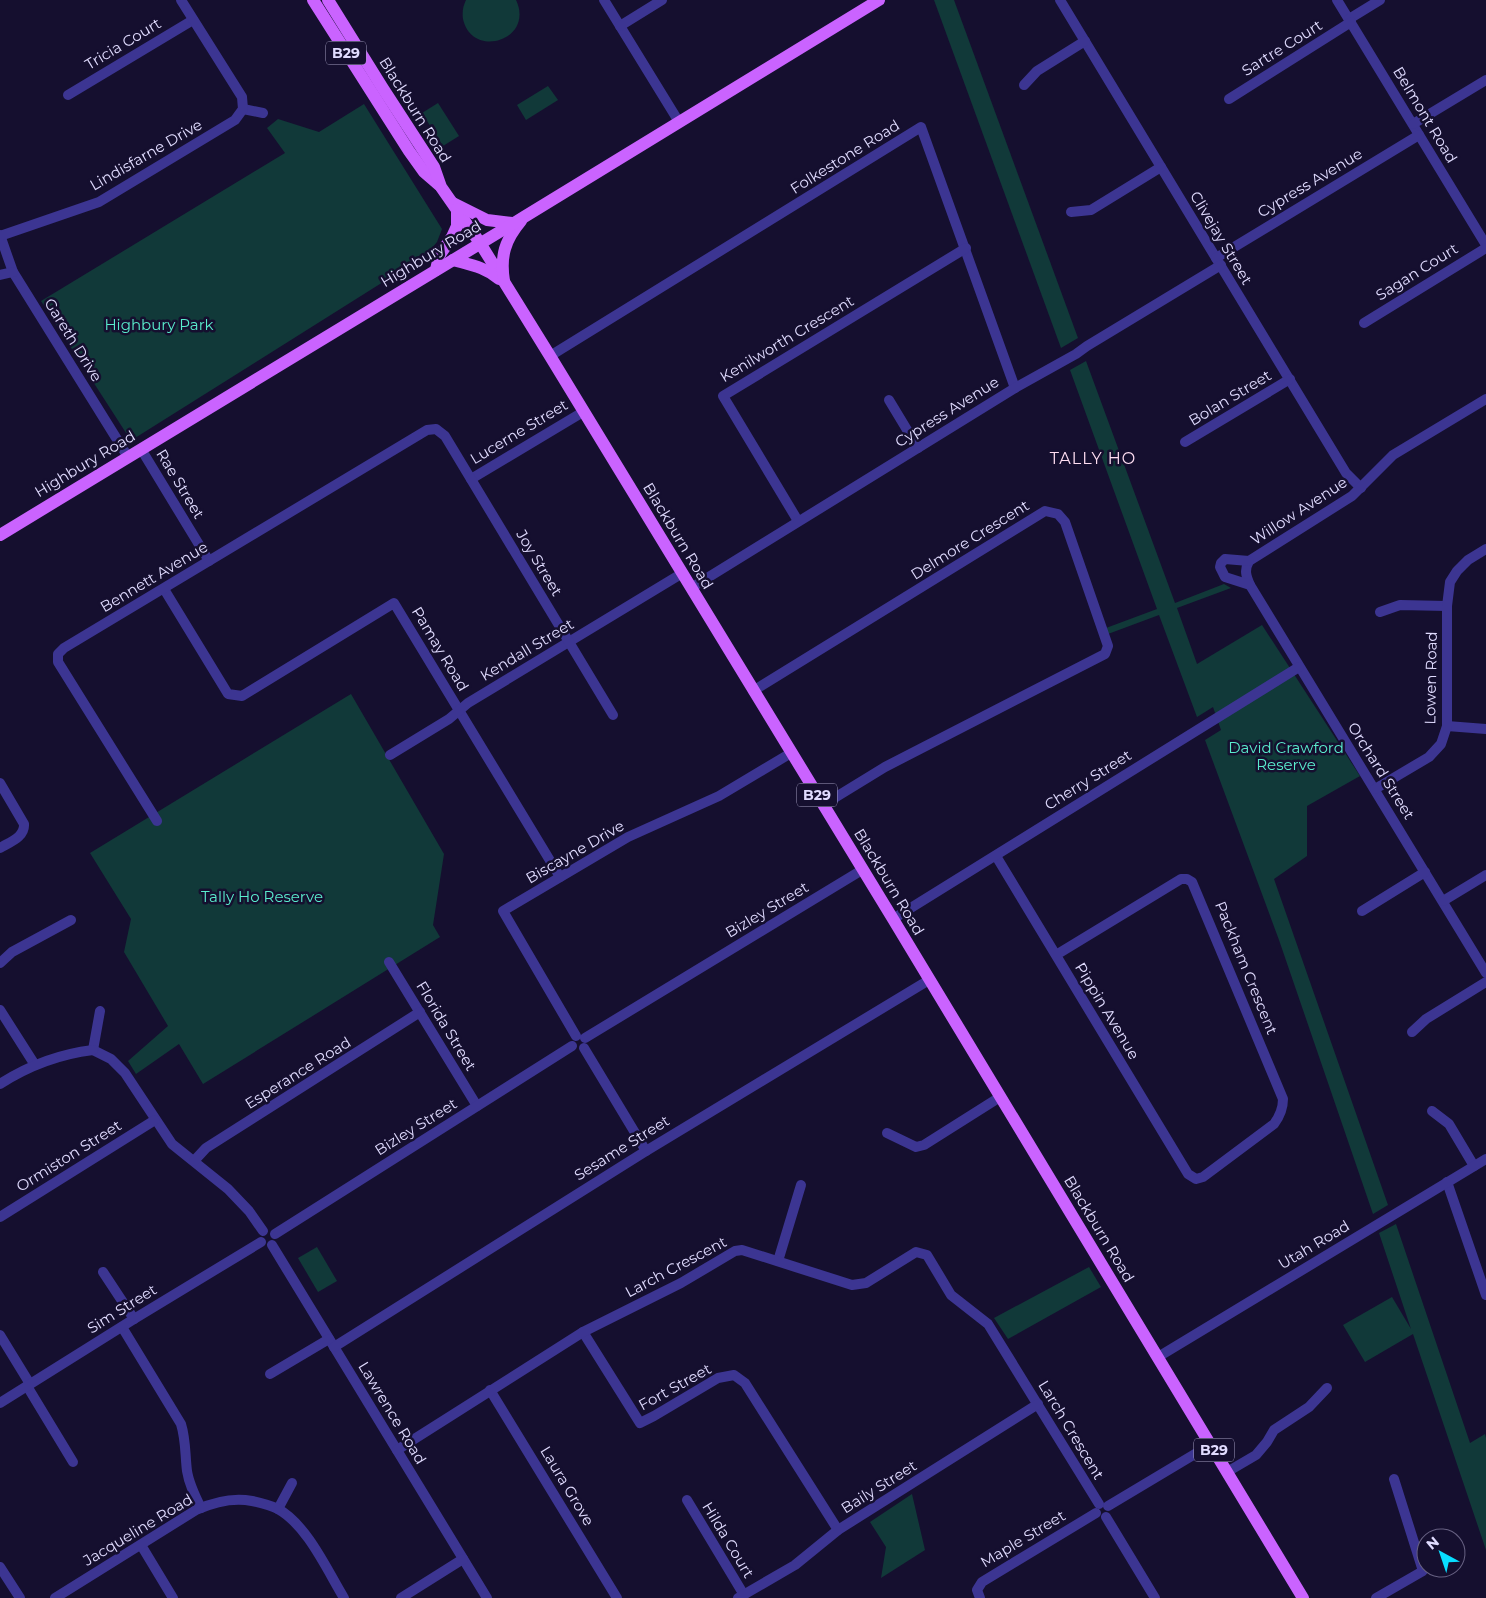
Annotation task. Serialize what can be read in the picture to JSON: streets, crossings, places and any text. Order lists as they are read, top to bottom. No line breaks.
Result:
{"streets":{"main road":["B29","Blackburn Road","Highbury Road"],"street":["Tricia Court","Sartre Court","Belmont Road","Lindisfarne Drive","Folkestone Road","Cypress Avenue","Clivejay Street","Sagan Court","Kenilworth Crescent","Gareth Drive","Bolan Street","Lucerne Street","Rae Street","Willow Avenue","Delmore Crescent","Joy Street","Bennett Avenue","Pamay Road","Kendall Street","Lowen Road","Orchard Street","Cherry Street","Biscayne Drive","Bizley Street","Packham Crescent","Pippin Avenue","Florida Street","Esperance Road","Sesame Street","Ormiston Street","Utah Road","Larch Crescent","Sim Street","Fort Street","Lawrence Road","Laura Grove","Baily Street","Jacqueline Road","Maple Street","Hilda Court"]},"crossings":[["Sartre Court","Belmont Road"],["Blackburn Road","Folkestone Road"],["Blackburn Road","Cypress Avenue"],["Blackburn Road","Highbury Road"],["Blackburn Road","Lucerne Street"],["Blackburn Road","Delmore Crescent"],["Blackburn Road","Kendall Street"],["Blackburn Road","Cherry Street"],["Blackburn Road","Biscayne Drive"],["Blackburn Road","Bizley Street"],["Blackburn Road","Sesame Street"],["Blackburn Road","Utah Road"],["Blackburn Road","Maple Street"],["Belmont Road","Cypress Avenue"],["Belmont Road","Sagan Court"],["Lindisfarne Drive","Gareth Drive"],["Folkestone Road","Cypress Avenue"],["Folkestone Road","Kenilworth Crescent"],["Cypress Avenue","Clivejay Street"],["Cypress Avenue","Kenilworth Crescent"],["Clivejay Street","Bolan Street"],["Clivejay Street","Willow Avenue"],["Highbury Road","Gareth Drive"],["Highbury Road","Rae Street"],["Lucerne Street","Joy Street"],["Rae Street","Bennett Avenue"],["Willow Avenue","Orchard Street"],["Joy Street","Bennett Avenue"],["Joy Street","Kendall Street"],["Bennett Avenue","Pamay Road"],["Pamay Road","Kendall Street"],["Pamay Road","Biscayne Drive"],["Lowen Road","Orchard Street"],["Orchard Street","Cherry Street"],["Cherry Street","Pippin Avenue"],["Biscayne Drive","Bizley Street"],["Bizley Street","Florida Street"],["Bizley Street","Sim Street"],["Bizley Street","Lawrence Road"],["Packham Crescent","Pippin Avenue"],["Florida Street","Esperance Road"],["Sesame Street","Lawrence Road"],["Larch Crescent","Fort Street"],["Larch Crescent","Lawrence Road"],["Larch Crescent","Laura Grove"],["Larch Crescent","Baily Street"],["Larch Crescent","Maple Street"],["Sim Street","Lawrence Road"],["Fort Street","Baily Street"],["Baily Street","Hilda Court"]],"districts":["TALLY HO"],"parks":["Highbury Park","David Crawford Reserve","Tally Ho Reserve"],"north":"top left"}
